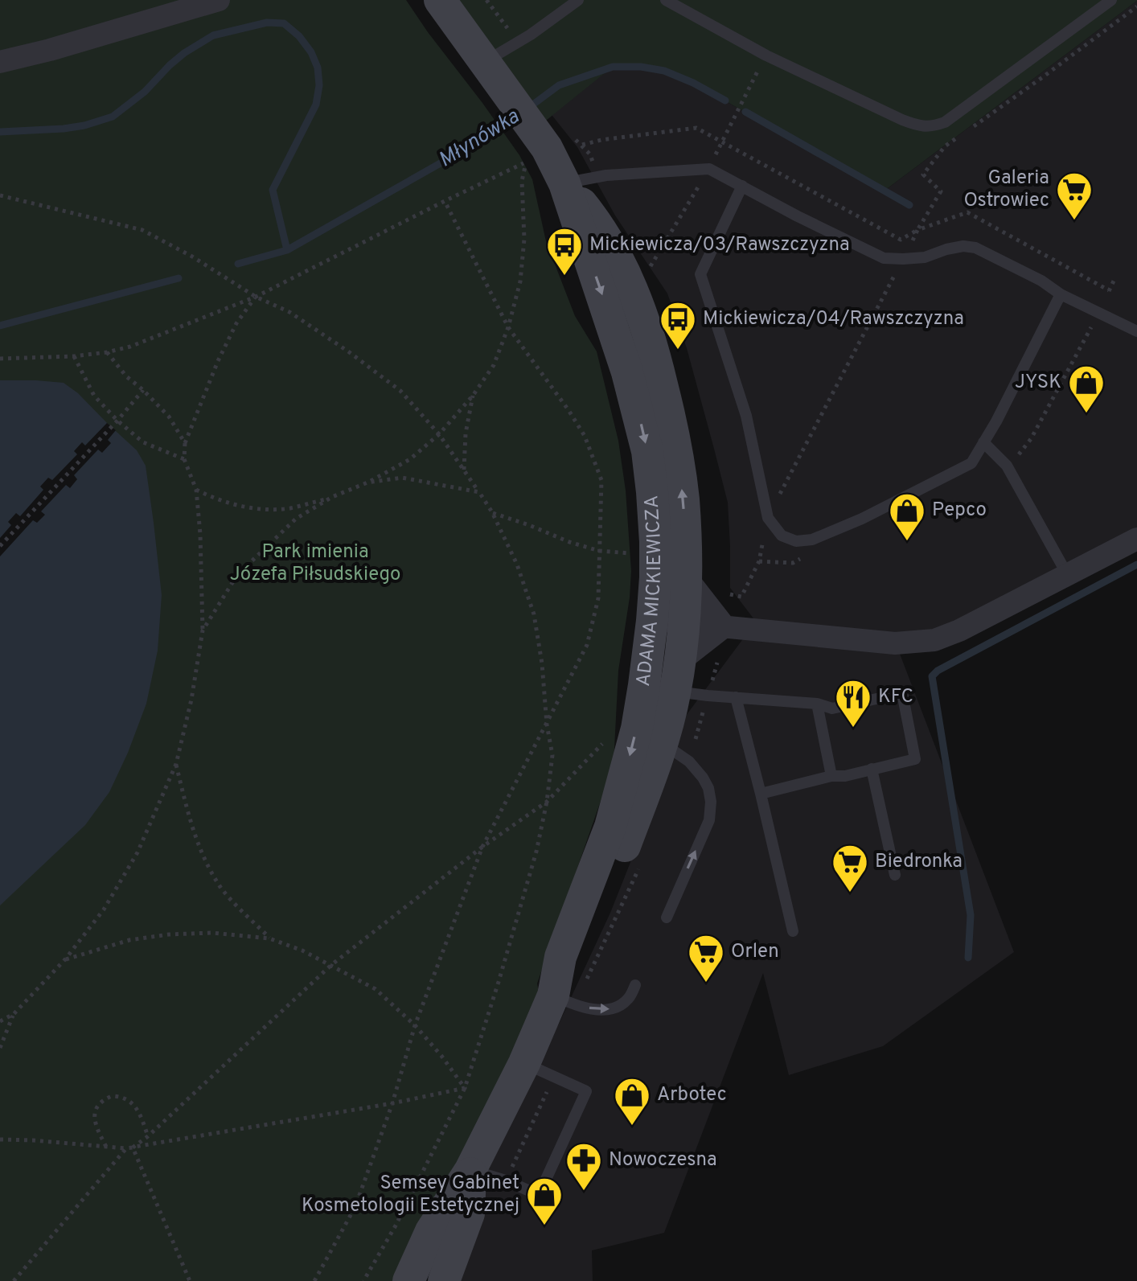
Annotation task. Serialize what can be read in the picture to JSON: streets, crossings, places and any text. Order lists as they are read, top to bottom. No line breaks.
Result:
{"streets":{"street":["ADAMA MICKIEWICZA"]},"water":["Młynówka"],"parks":["Park imienia Józefa Piłsudskiego"],"places":{"supermarket":["Galeria Ostrowiec","Biedronka","Orlen"],"bus stop":["Mickiewicza/03/Rawszczyzna","Mickiewicza/04/Rawszczyzna"],"shop":["JYSK","Pepco","Arbotec","Semsey Gabinet Kosmetologii Estetycznej"],"restaurant":["KFC"],"pharmacy":["Nowoczesna"]}}
